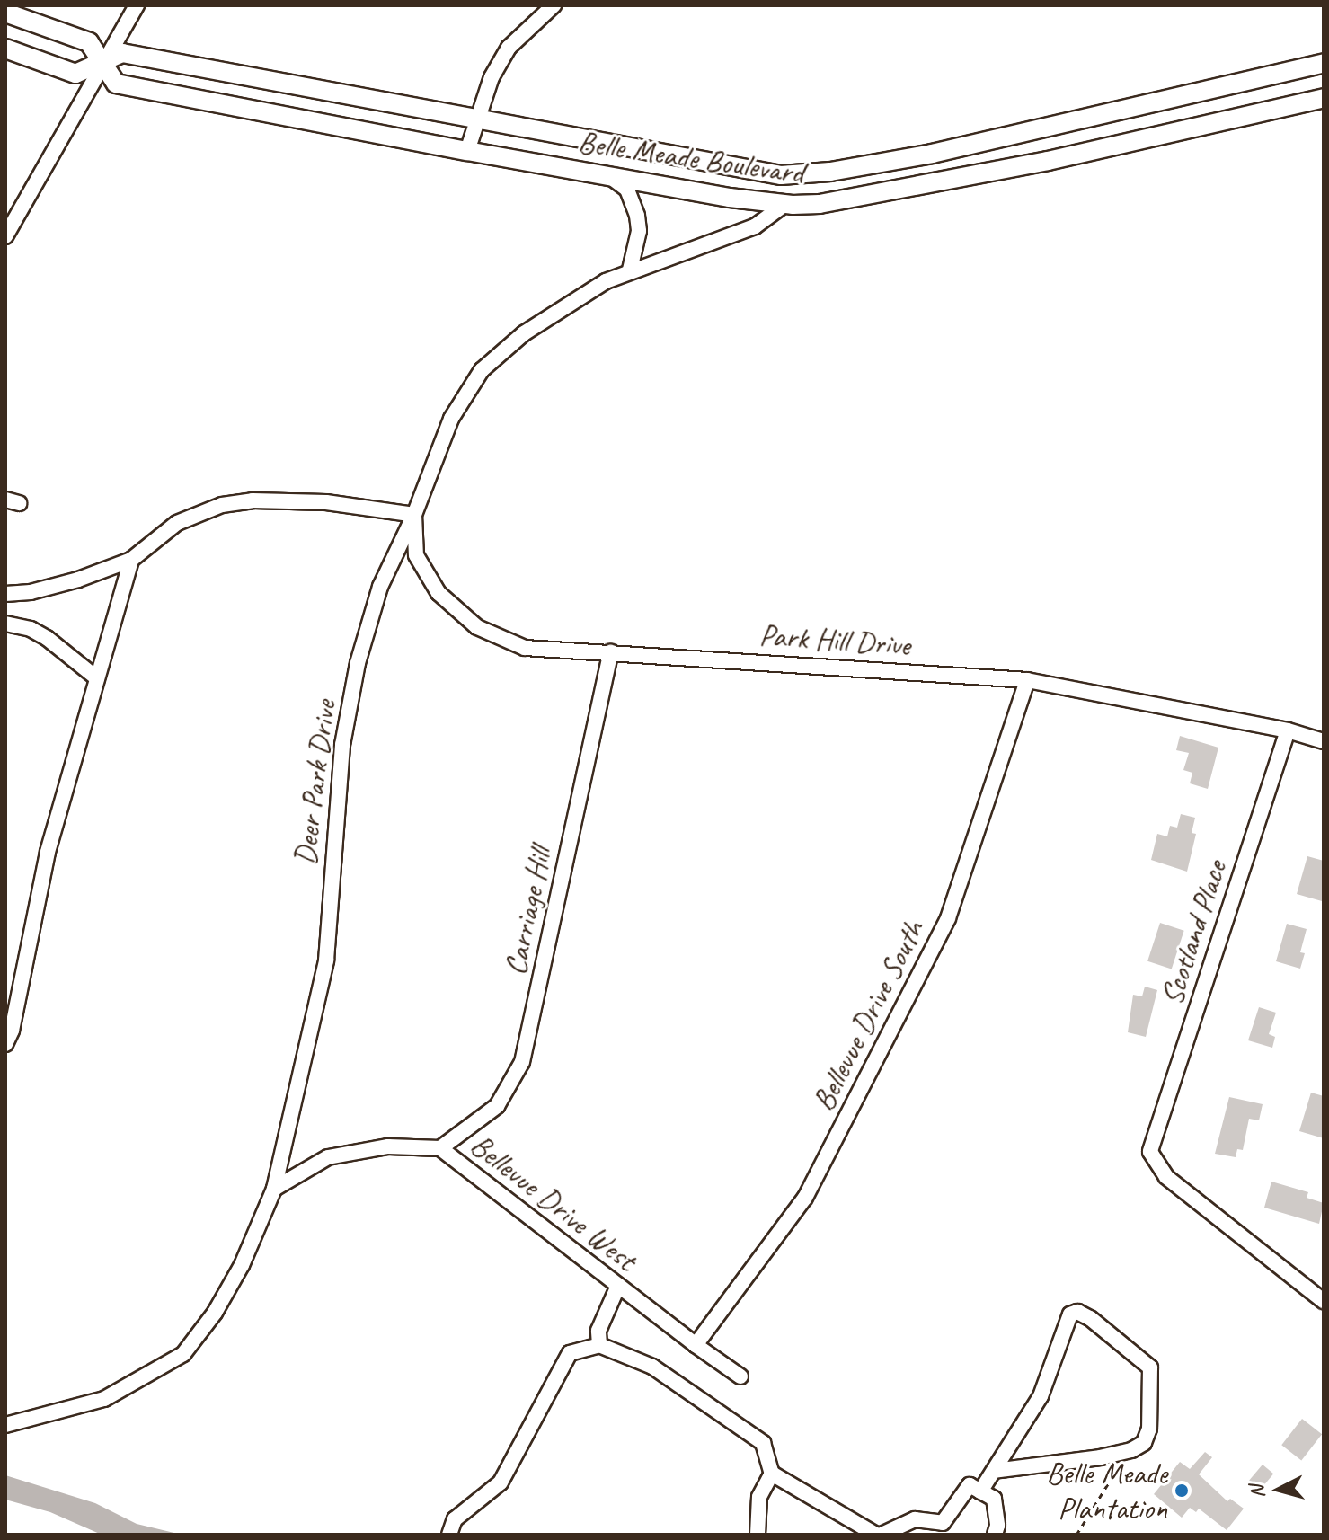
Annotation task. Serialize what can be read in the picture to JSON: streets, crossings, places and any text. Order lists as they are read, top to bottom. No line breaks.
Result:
{"streets":{"main road":["Belle Meade Boulevard"],"street":["Park Hill Drive","Deer Park Drive","Carriage Hill","Scotland Place","Bellevue Drive South","Bellevue Drive West"]},"crossings":[["Belle Meade Boulevard","Deer Park Drive"],["Park Hill Drive","Deer Park Drive"],["Park Hill Drive","Carriage Hill"],["Park Hill Drive","Scotland Place"],["Park Hill Drive","Bellevue Drive South"],["Deer Park Drive","Bellevue Drive West"],["Carriage Hill","Bellevue Drive West"],["Bellevue Drive South","Bellevue Drive West"]],"places":["Belle Meade Plantation"],"north":"left"}
